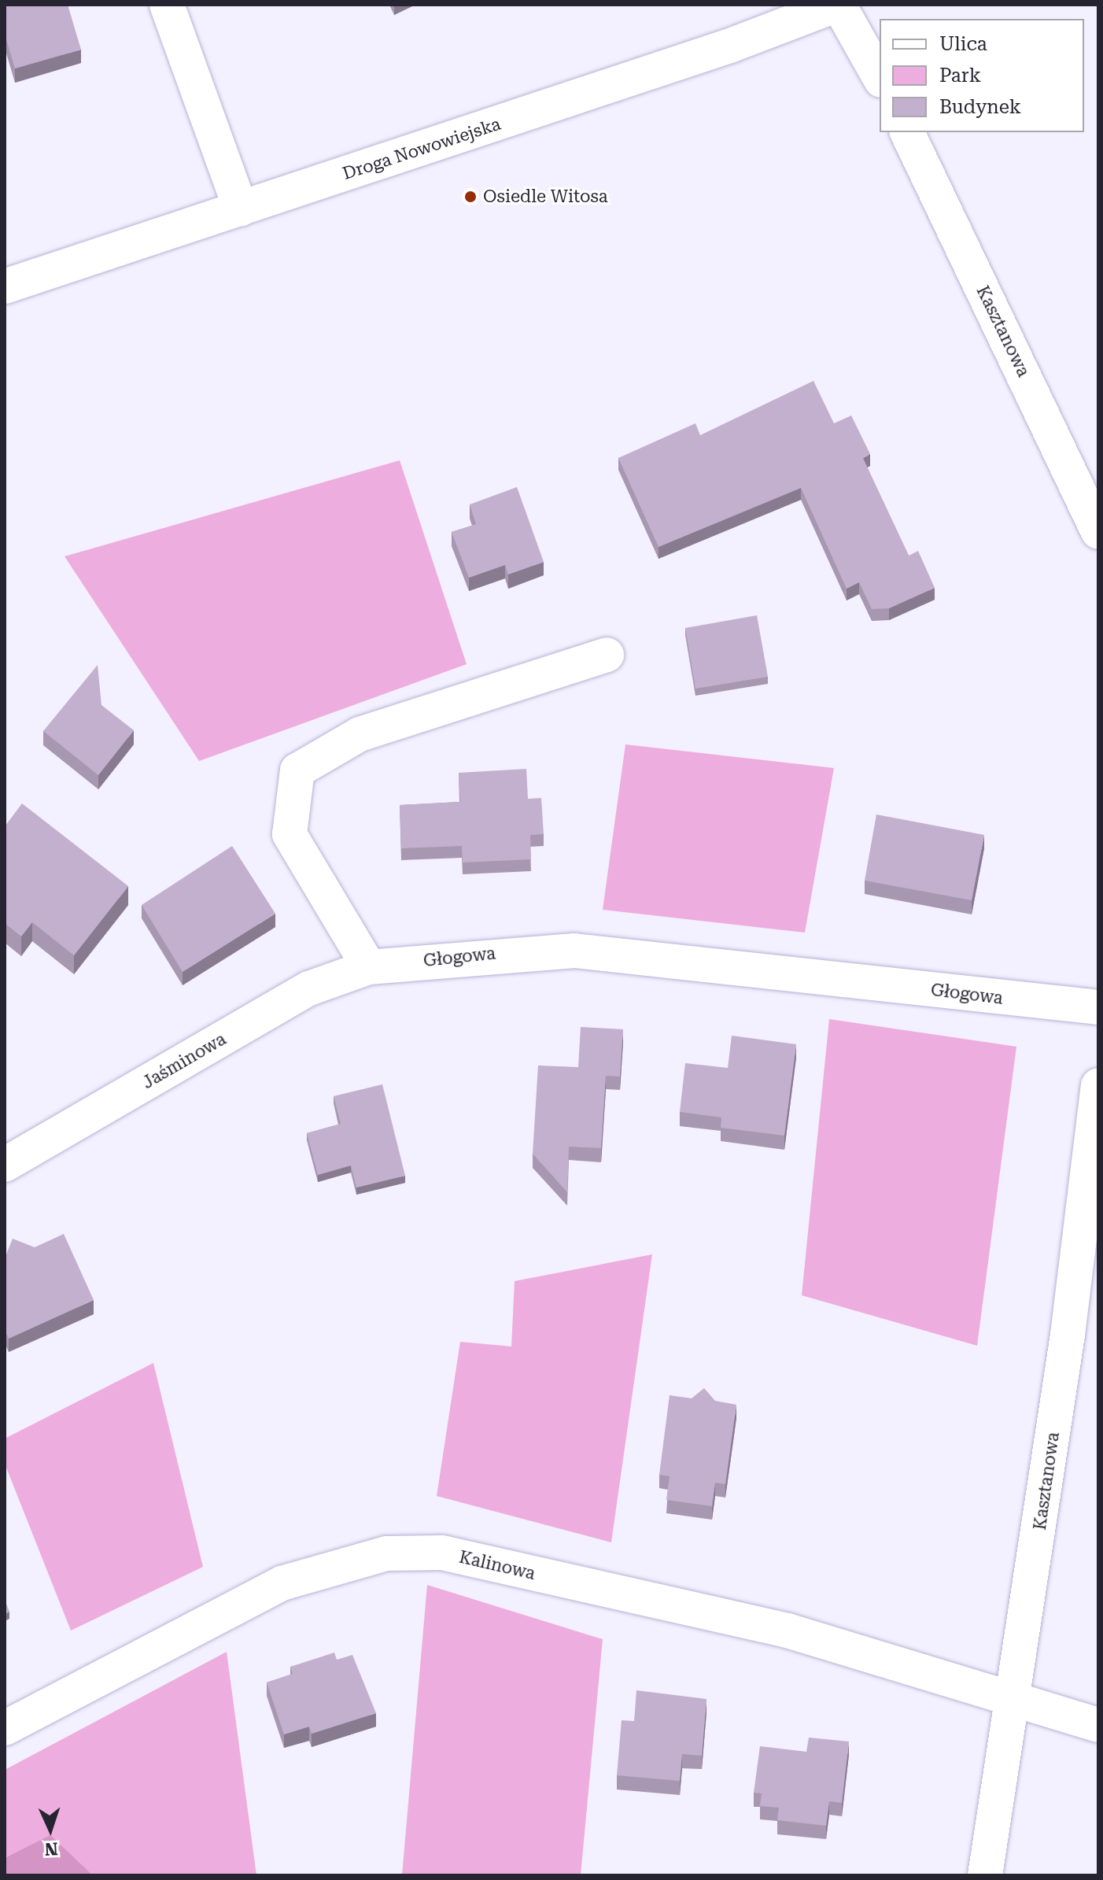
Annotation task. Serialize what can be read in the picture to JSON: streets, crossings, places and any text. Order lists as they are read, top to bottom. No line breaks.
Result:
{"streets":{"street":["Droga Nowowiejska","Kasztanowa","Głogowa","Jaśminowa","Kalinowa"]},"crossings":[["Kasztanowa","Kalinowa"],["Głogowa","Jaśminowa"]],"places":["Osiedle Witosa"],"legend":["Ulica","Park","Budynek"],"north":"bottom"}
